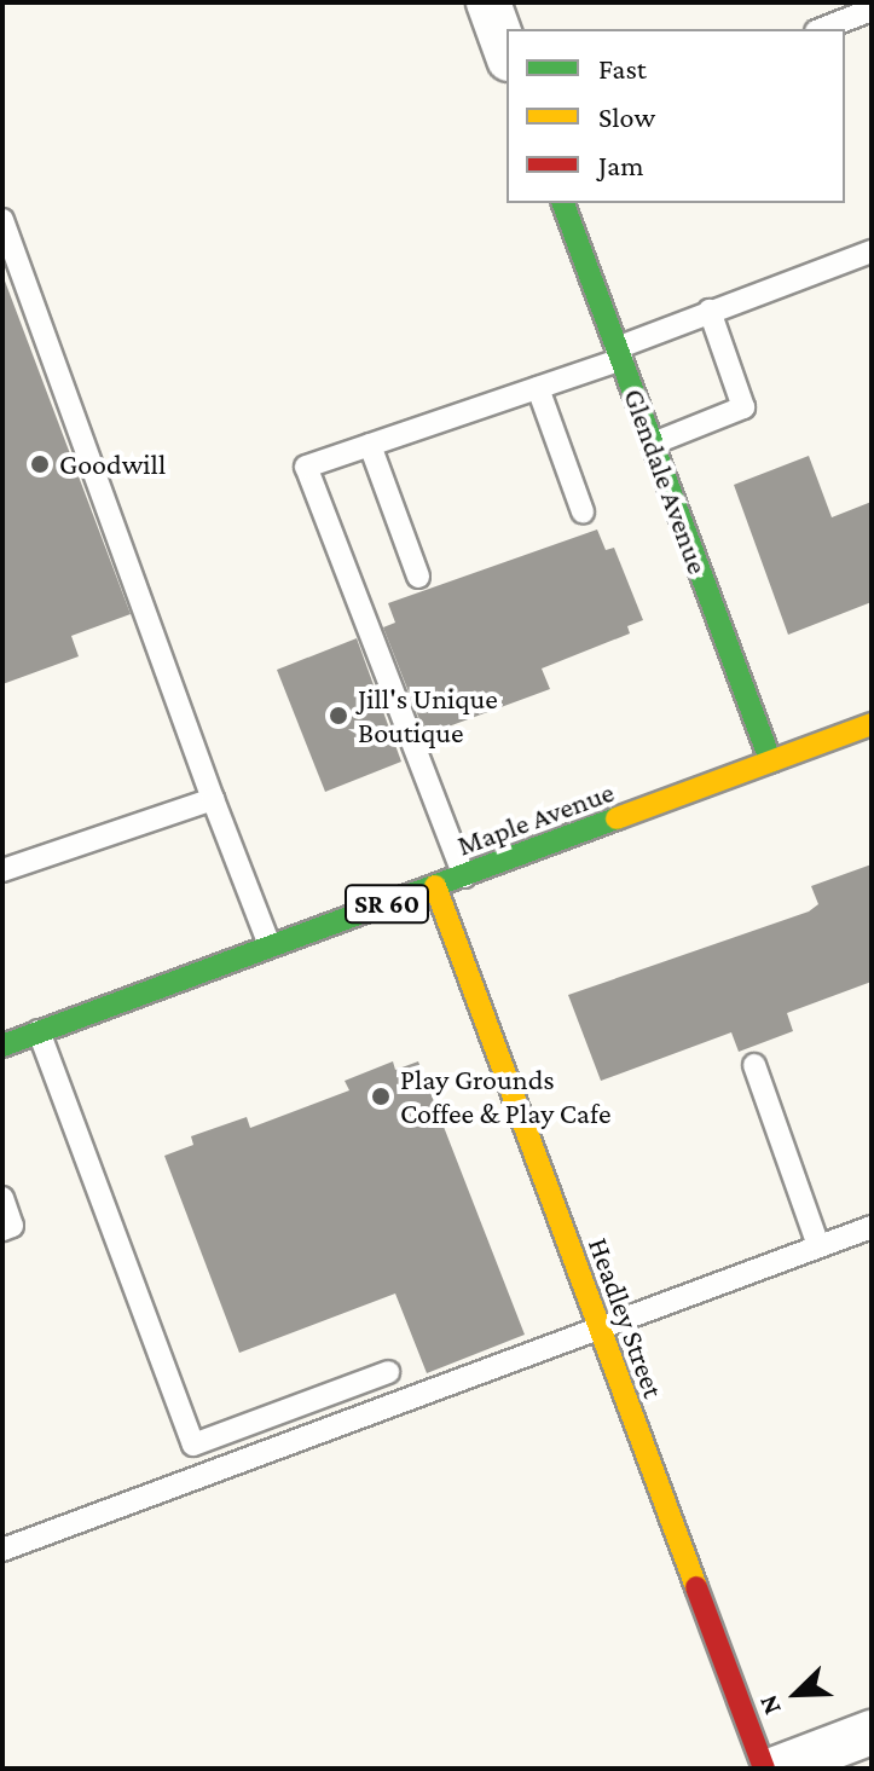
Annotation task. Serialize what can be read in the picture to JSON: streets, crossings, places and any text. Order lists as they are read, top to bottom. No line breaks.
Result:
{"streets":{"street":["Glendale Avenue","Maple Avenue","SR 60","Headley Street"]},"crossings":[["Glendale Avenue","Maple Avenue"],["Maple Avenue","Headley Street"]],"places":["Goodwill","Jill's Unique Boutique","Play Grounds Coffee & Play Cafe"],"legend":["Fast","Slow","Jam"],"north":"bottom left"}
